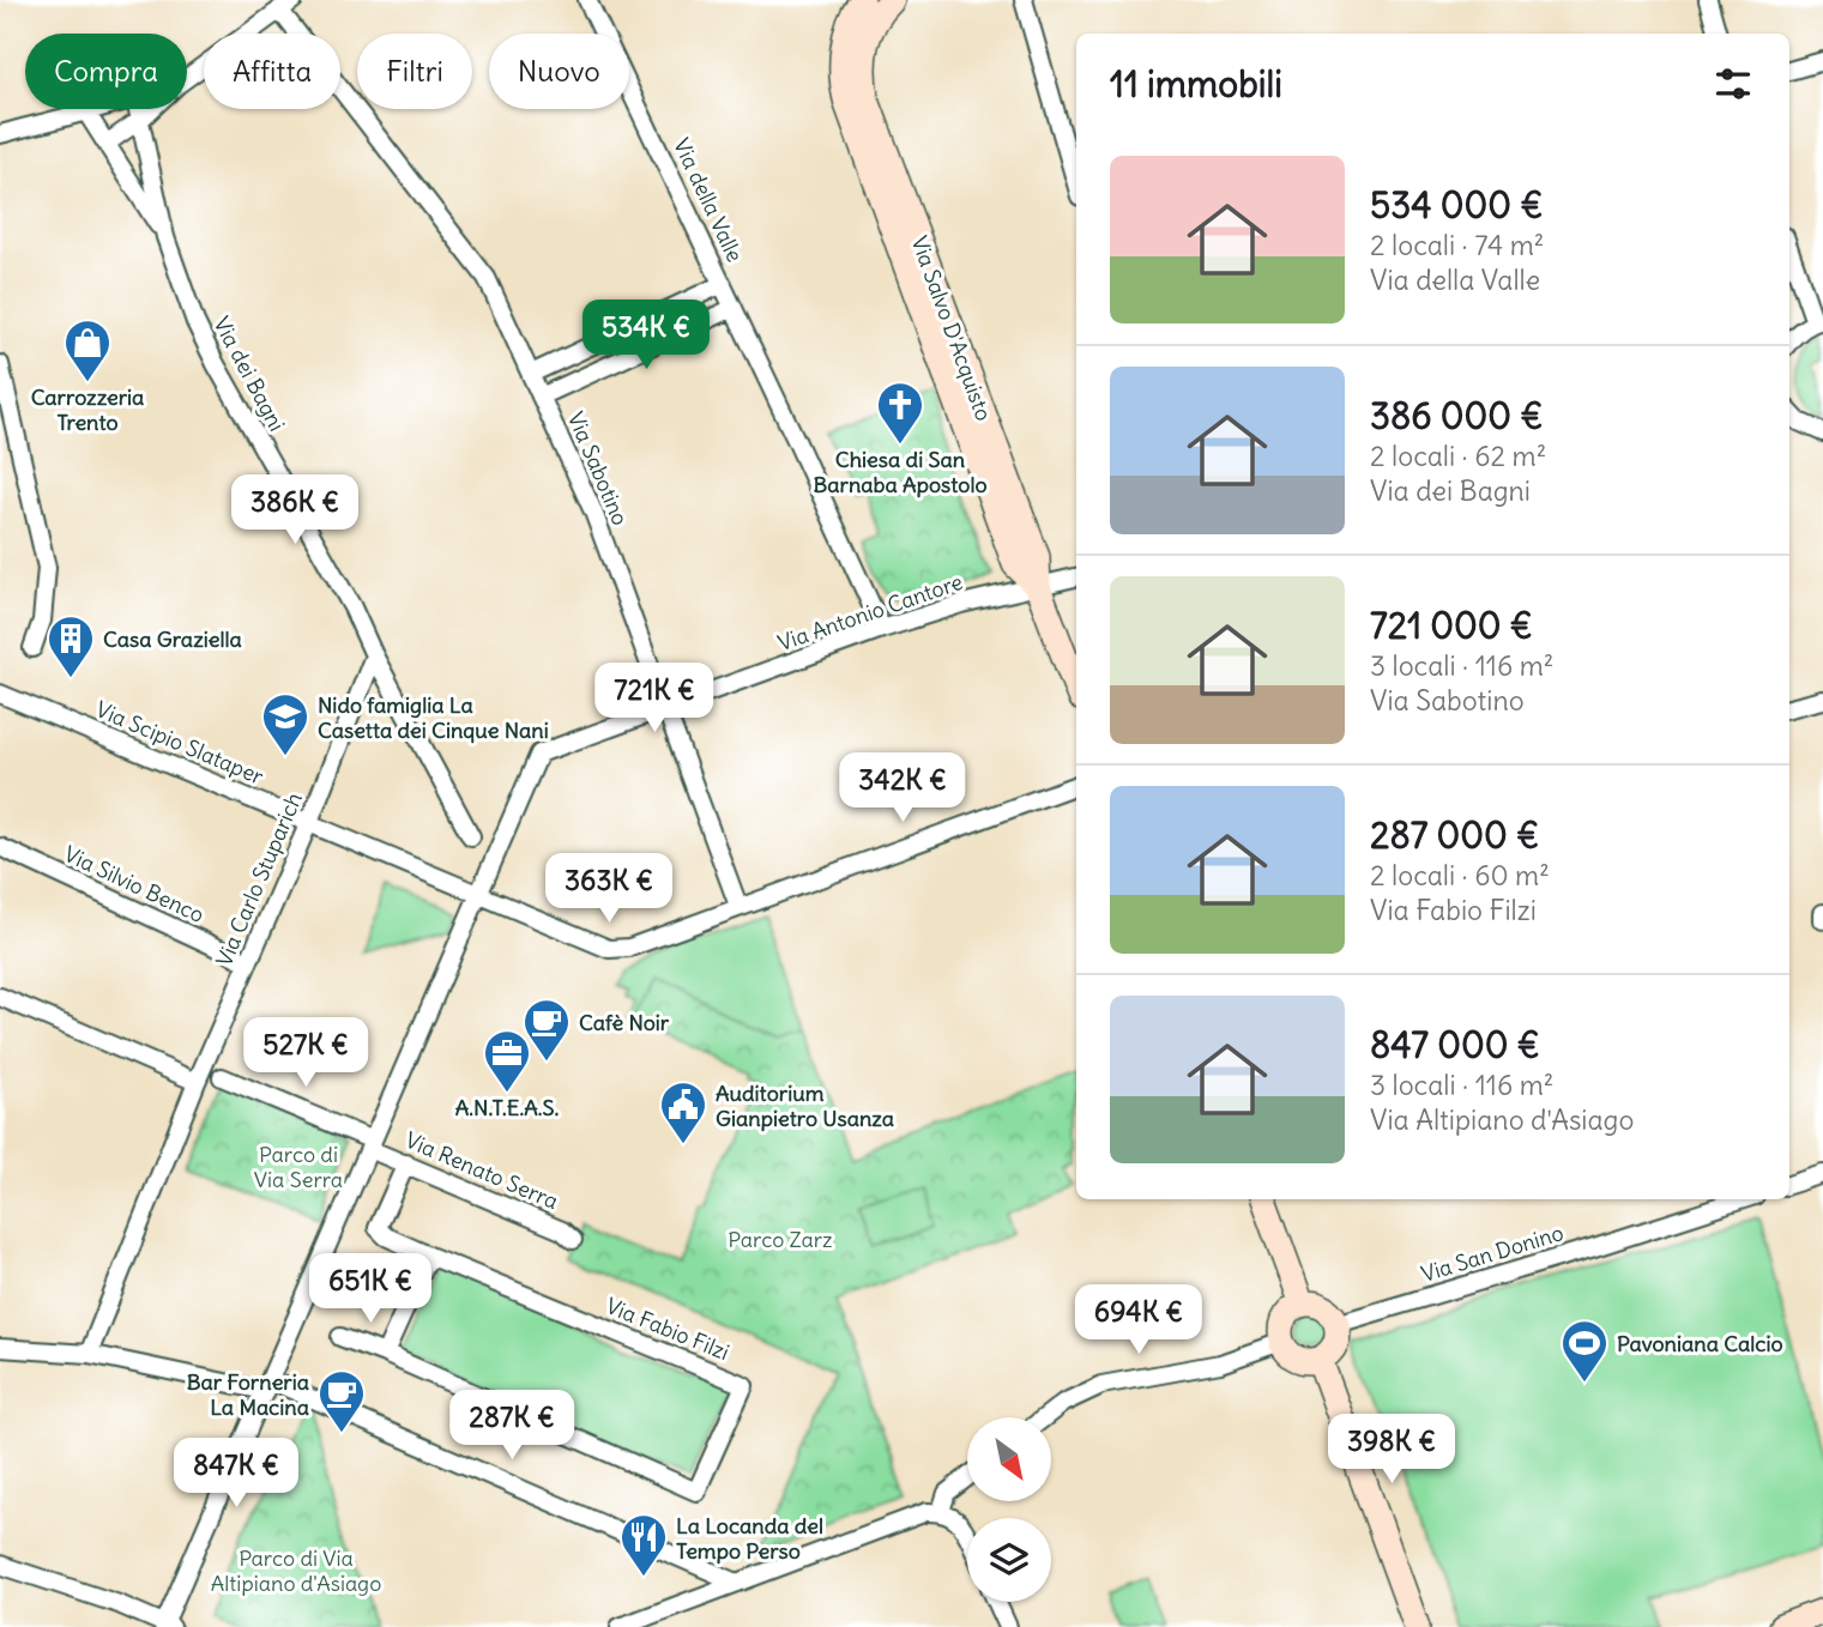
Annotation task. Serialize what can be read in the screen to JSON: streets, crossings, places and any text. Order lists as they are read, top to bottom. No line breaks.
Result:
{"streets":{"street":["Via della Valle","Via Salvo D'Acquisto","Via dei Bagni","Via Sabotino","Via Antonio Cantore","Via Scipio Slataper","Via Carlo Stuparich","Via Silvio Benco","Via Renato Serra","Via San Donino","Via Fabio Filzi"]},"crossings":[["Via della Valle","Via Sabotino"],["Via della Valle","Via Antonio Cantore"],["Via Salvo D'Acquisto","Via Antonio Cantore"],["Via dei Bagni","Via Carlo Stuparich"],["Via Sabotino","Via Antonio Cantore"],["Via Sabotino","Via Scipio Slataper"],["Via Antonio Cantore","Via Scipio Slataper"],["Via Antonio Cantore","Via Renato Serra"],["Via Scipio Slataper","Via Carlo Stuparich"],["Via Carlo Stuparich","Via Silvio Benco"],["Via Renato Serra","Via Fabio Filzi"]],"parks":["Parco di Via Serra","Parco Zarz","Parco di Via Altipiano d'Asiago"],"places":{"shop":["Carrozzeria Trento"],"church":["Chiesa di San Barnaba Apostolo"],"building":["Casa Graziella"],"school or university":["Nido famiglia La Casetta dei Cinque Nani"],"cafe":["Cafè Noir","Bar Forneria La Macina"],"office":["A.N.T.E.A.S."],"public building":["Auditorium Gianpietro Usanza"],"sports":["Pavoniana Calcio"],"restaurant":["La Locanda del Tempo Perso"]},"north":"bottom right","page":{"chip":["Compra","Affitta","Filtri","Nuovo"],"heading":"11 immobili","list":[{"name":"534 000 €","note":"2 locali · 74 m² · Via della Valle"},{"name":"386 000 €","note":"2 locali · 62 m² · Via dei Bagni"},{"name":"721 000 €","note":"3 locali · 116 m² · Via Sabotino"},{"name":"287 000 €","note":"2 locali · 60 m² · Via Fabio Filzi"},{"name":"847 000 €","note":"3 locali · 116 m² · Via Altipiano d'Asiago"}],"price":["534K €","386K €","721K €","342K €","363K €","527K €","651K €","694K €","287K €","398K €","847K €"]}}
